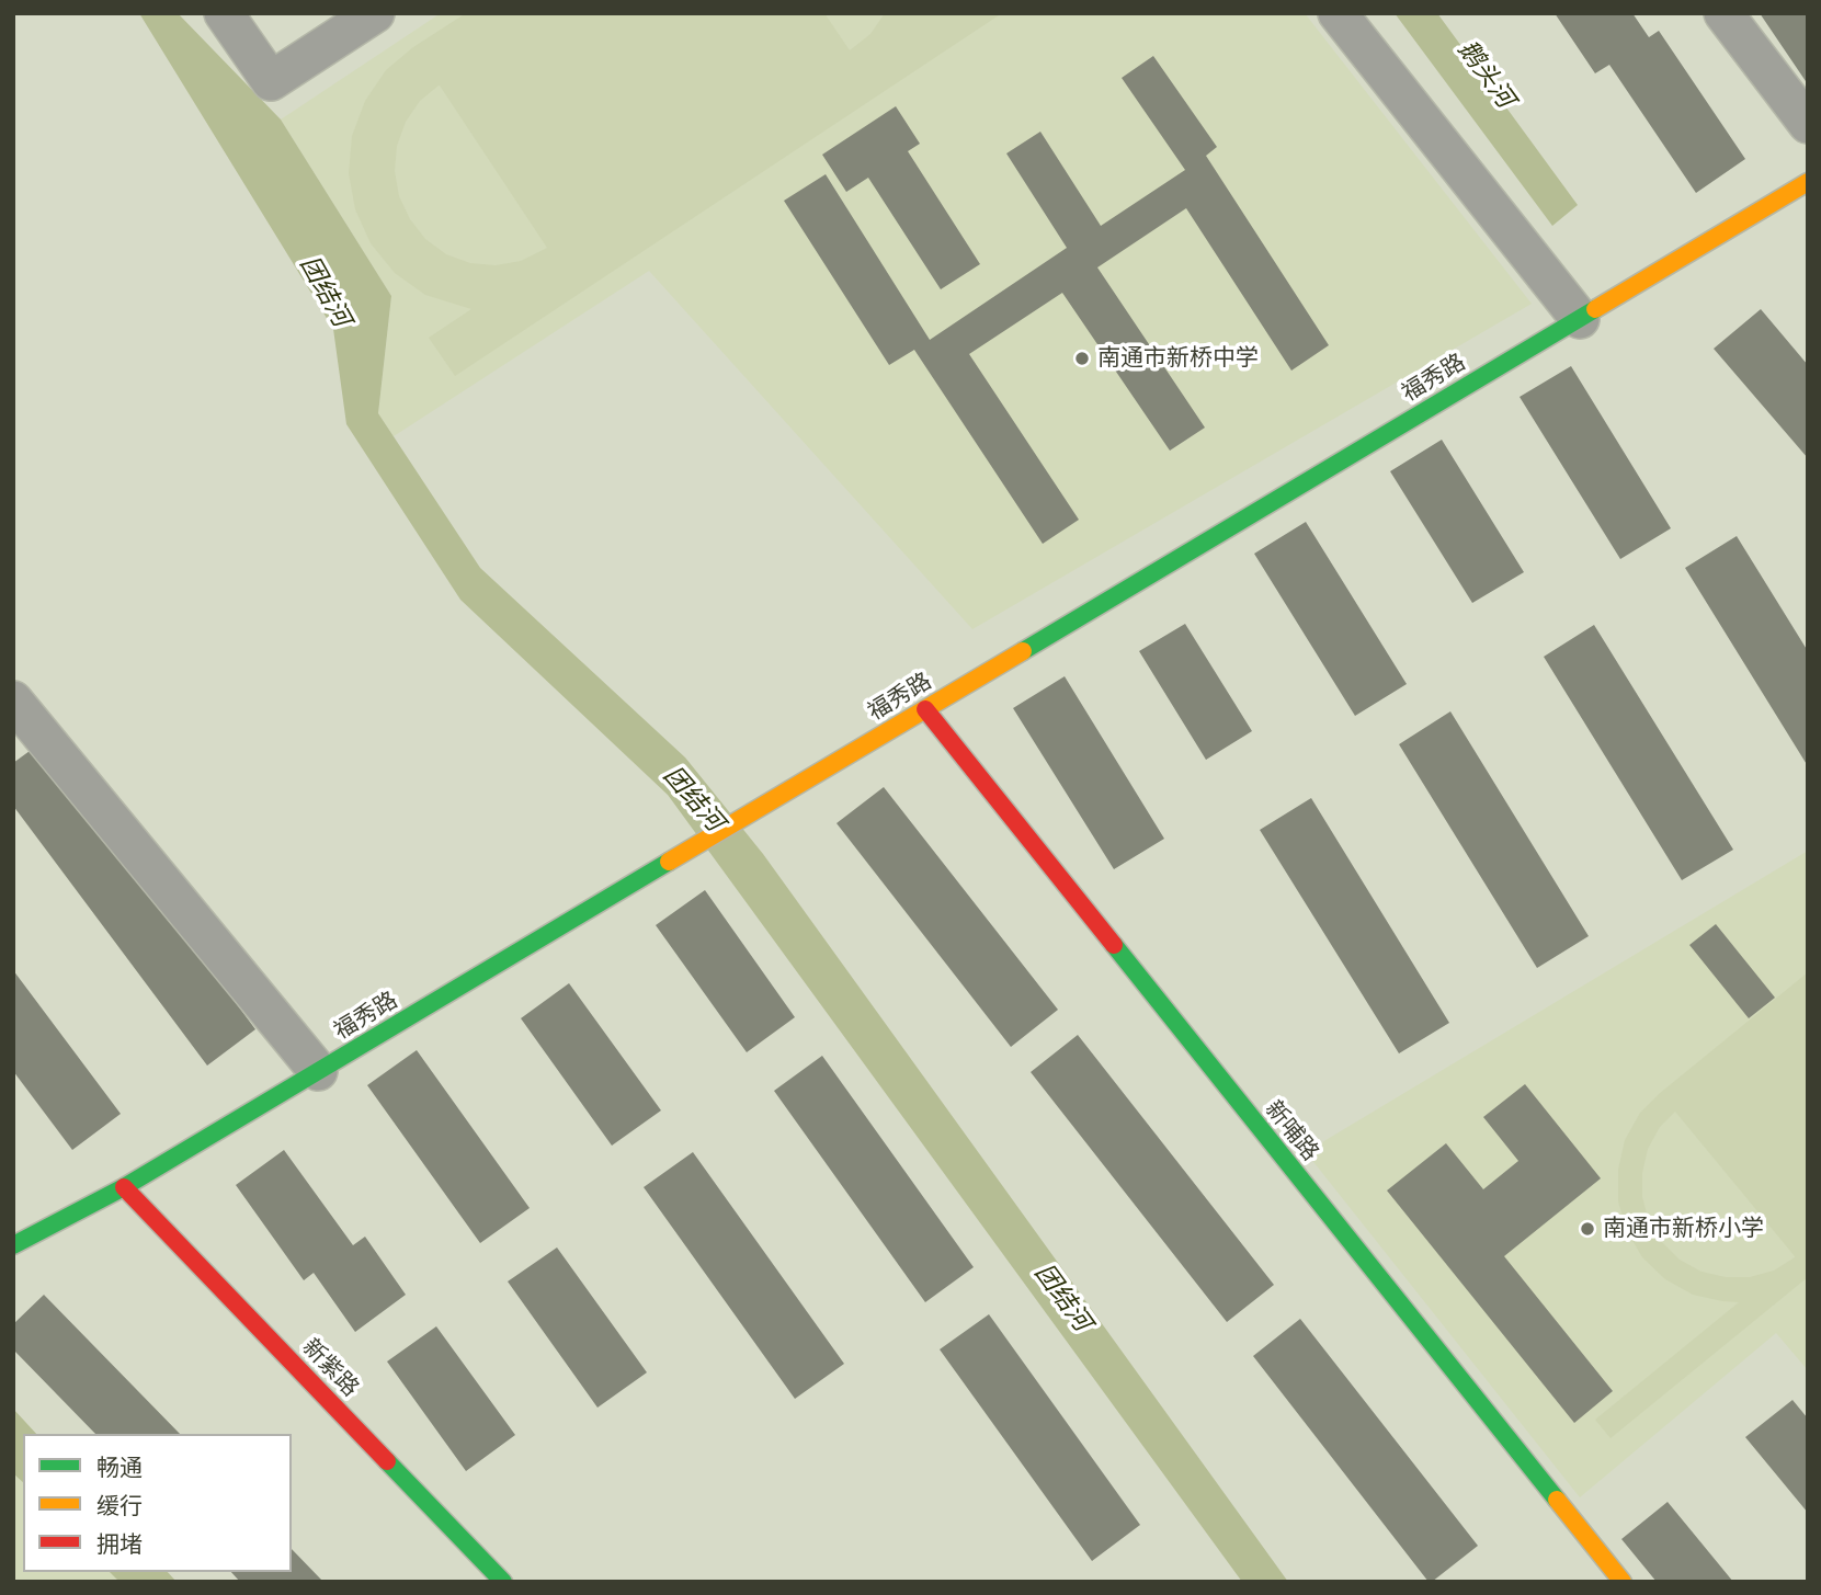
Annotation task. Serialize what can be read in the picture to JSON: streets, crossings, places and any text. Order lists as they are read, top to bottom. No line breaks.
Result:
{"streets":{"street":["福秀路","新哺路","新紫路"]},"crossings":[["福秀路","新哺路"],["福秀路","新紫路"]],"water":["鹅头河","团结河"],"places":["南通市新桥中学","南通市新桥小学"],"legend":["畅通","缓行","拥堵"]}
